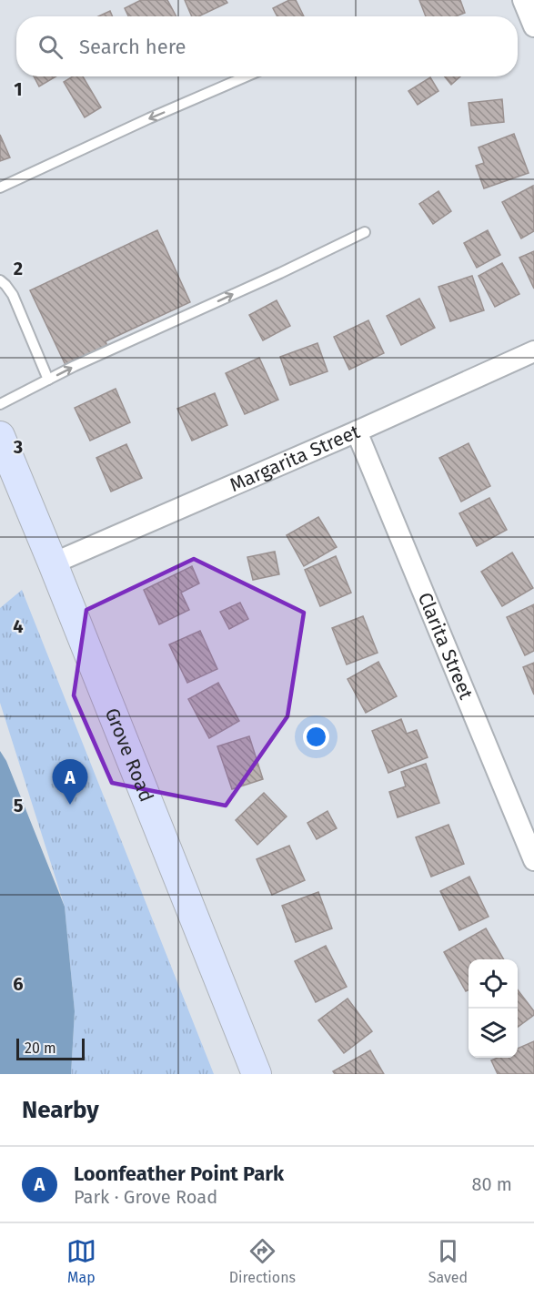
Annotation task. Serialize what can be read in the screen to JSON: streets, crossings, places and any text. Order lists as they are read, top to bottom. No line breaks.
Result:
{"streets":{"main road":["Grove Road"],"street":["Margarita Street","Clarita Street"]},"crossings":[["Margarita Street","Clarita Street"],["Margarita Street","Grove Road"]],"scale_bar":"20 m","page":{"search":"Search here","pins":"A","scale":"20 m","heading":"Nearby","list":[{"mark":"A","name":"Loonfeather Point Park","note":"Park · Grove Road","value":"80 m"}],"nav":["Map","Directions","Saved"]},"grid":{"rows":["1","2","3","4","5","6"]}}
